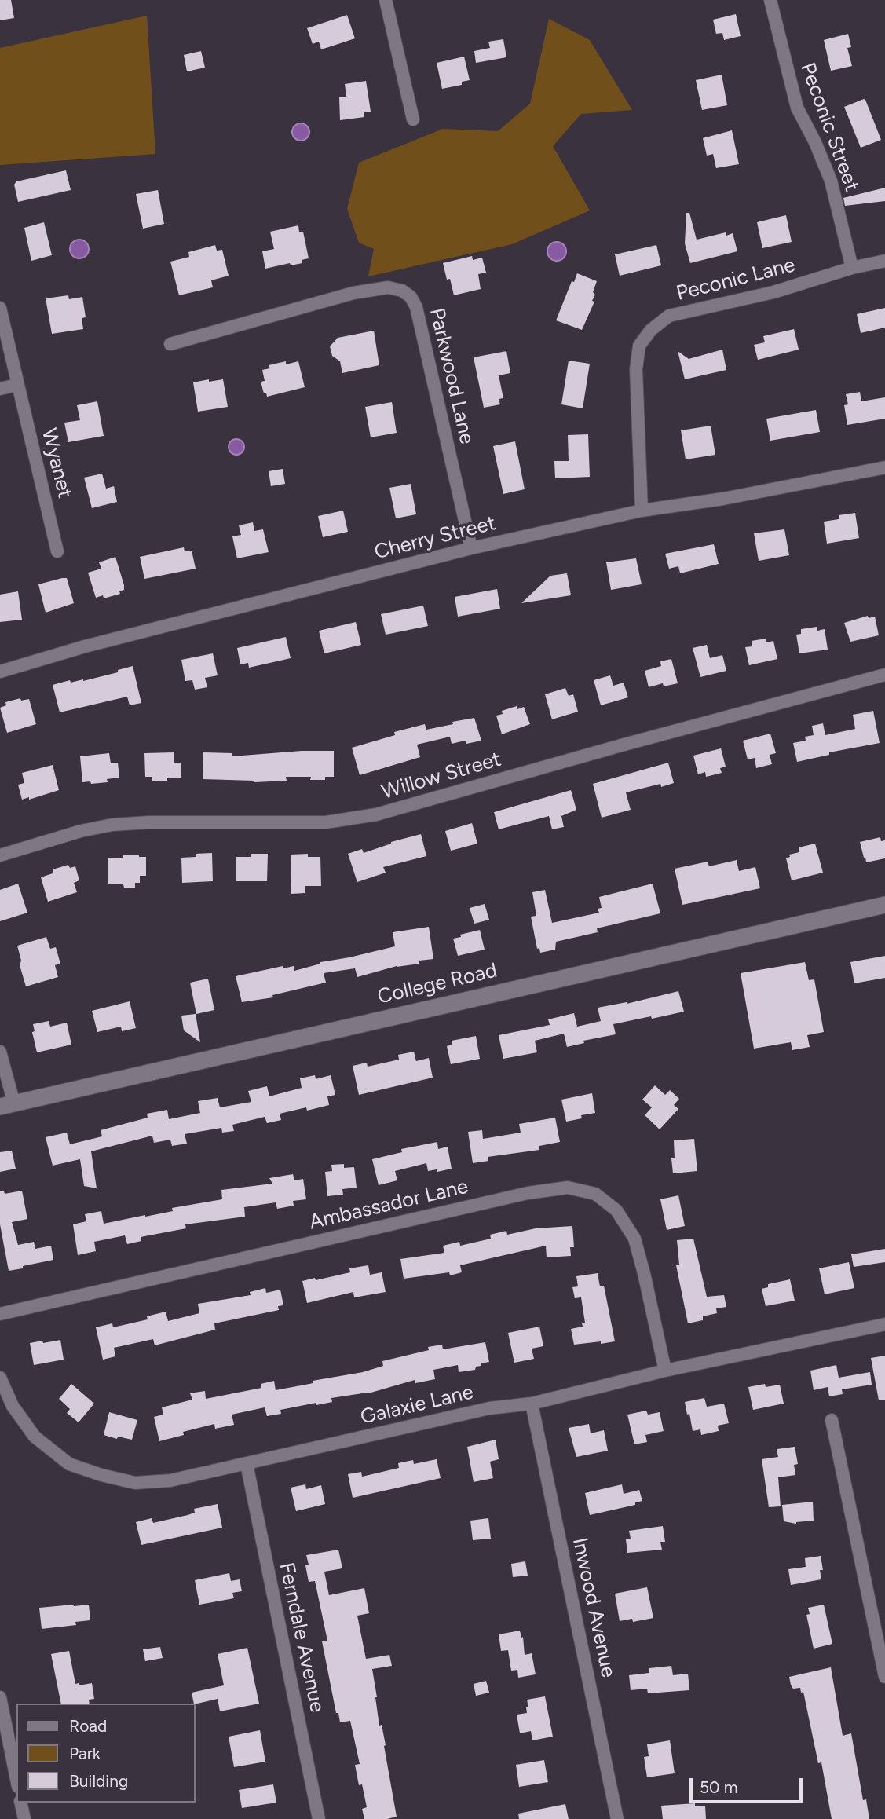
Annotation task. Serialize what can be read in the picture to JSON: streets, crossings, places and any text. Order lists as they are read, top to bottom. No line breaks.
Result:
{"streets":{"street":["Peconic Street","Peconic Lane","Parkwood Lane","Wyanet","Cherry Street","Willow Street","College Road","Ambassador Lane","Galaxie Lane","Inwood Avenue","Ferndale Avenue"]},"crossings":[["Peconic Street","Peconic Lane"],["Peconic Lane","Cherry Street"],["Parkwood Lane","Cherry Street"],["Ambassador Lane","Galaxie Lane"],["Galaxie Lane","Inwood Avenue"],["Galaxie Lane","Ferndale Avenue"]],"legend":["Road","Park","Building"],"scale_bar":"50 m"}
